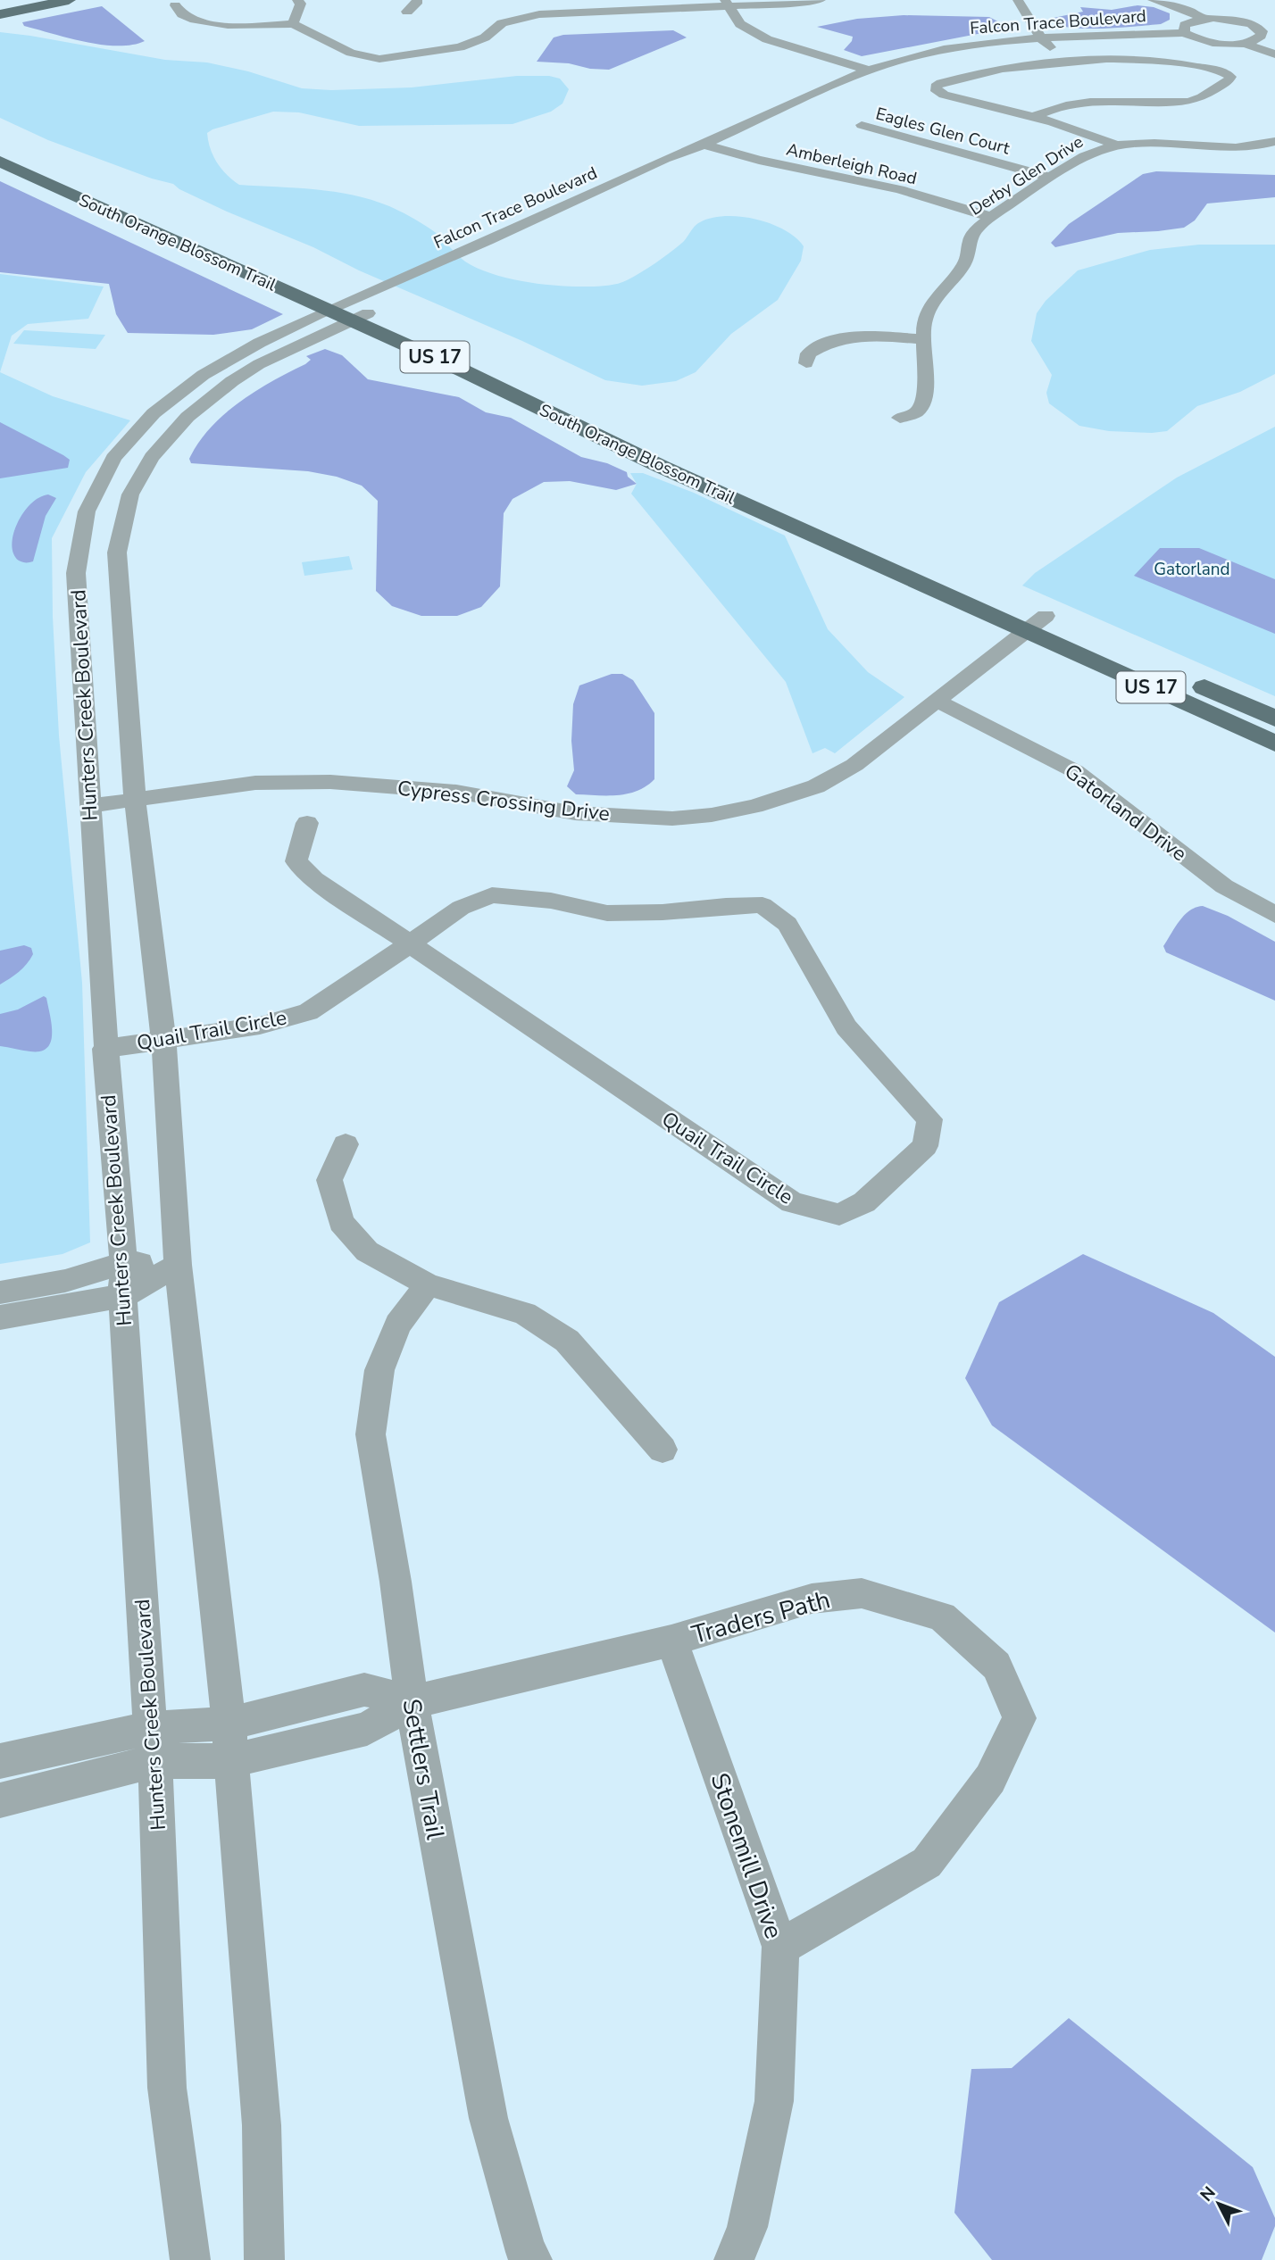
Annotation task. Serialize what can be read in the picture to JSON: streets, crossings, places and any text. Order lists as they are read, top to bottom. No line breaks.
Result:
{"streets":{"main road":["South Orange Blossom Trail","US 17"],"street":["Falcon Trace Boulevard","Eagles Glen Court","Amberleigh Road","Derby Glen Drive","Hunters Creek Boulevard","Cypress Crossing Drive","Gatorland Drive","Quail Trail Circle","Traders Path","Settlers Trail","Stonemill Drive"]},"crossings":[["Falcon Trace Boulevard","Amberleigh Road"],["Falcon Trace Boulevard","South Orange Blossom Trail"],["Falcon Trace Boulevard","Hunters Creek Boulevard"],["Eagles Glen Court","Derby Glen Drive"],["Amberleigh Road","Derby Glen Drive"],["South Orange Blossom Trail","Hunters Creek Boulevard"],["South Orange Blossom Trail","Cypress Crossing Drive"],["Hunters Creek Boulevard","Cypress Crossing Drive"],["Hunters Creek Boulevard","Quail Trail Circle"],["Hunters Creek Boulevard","Traders Path"],["Cypress Crossing Drive","Gatorland Drive"],["Traders Path","Settlers Trail"],["Traders Path","Stonemill Drive"]],"parks":["Gatorland"],"north":"top left"}
